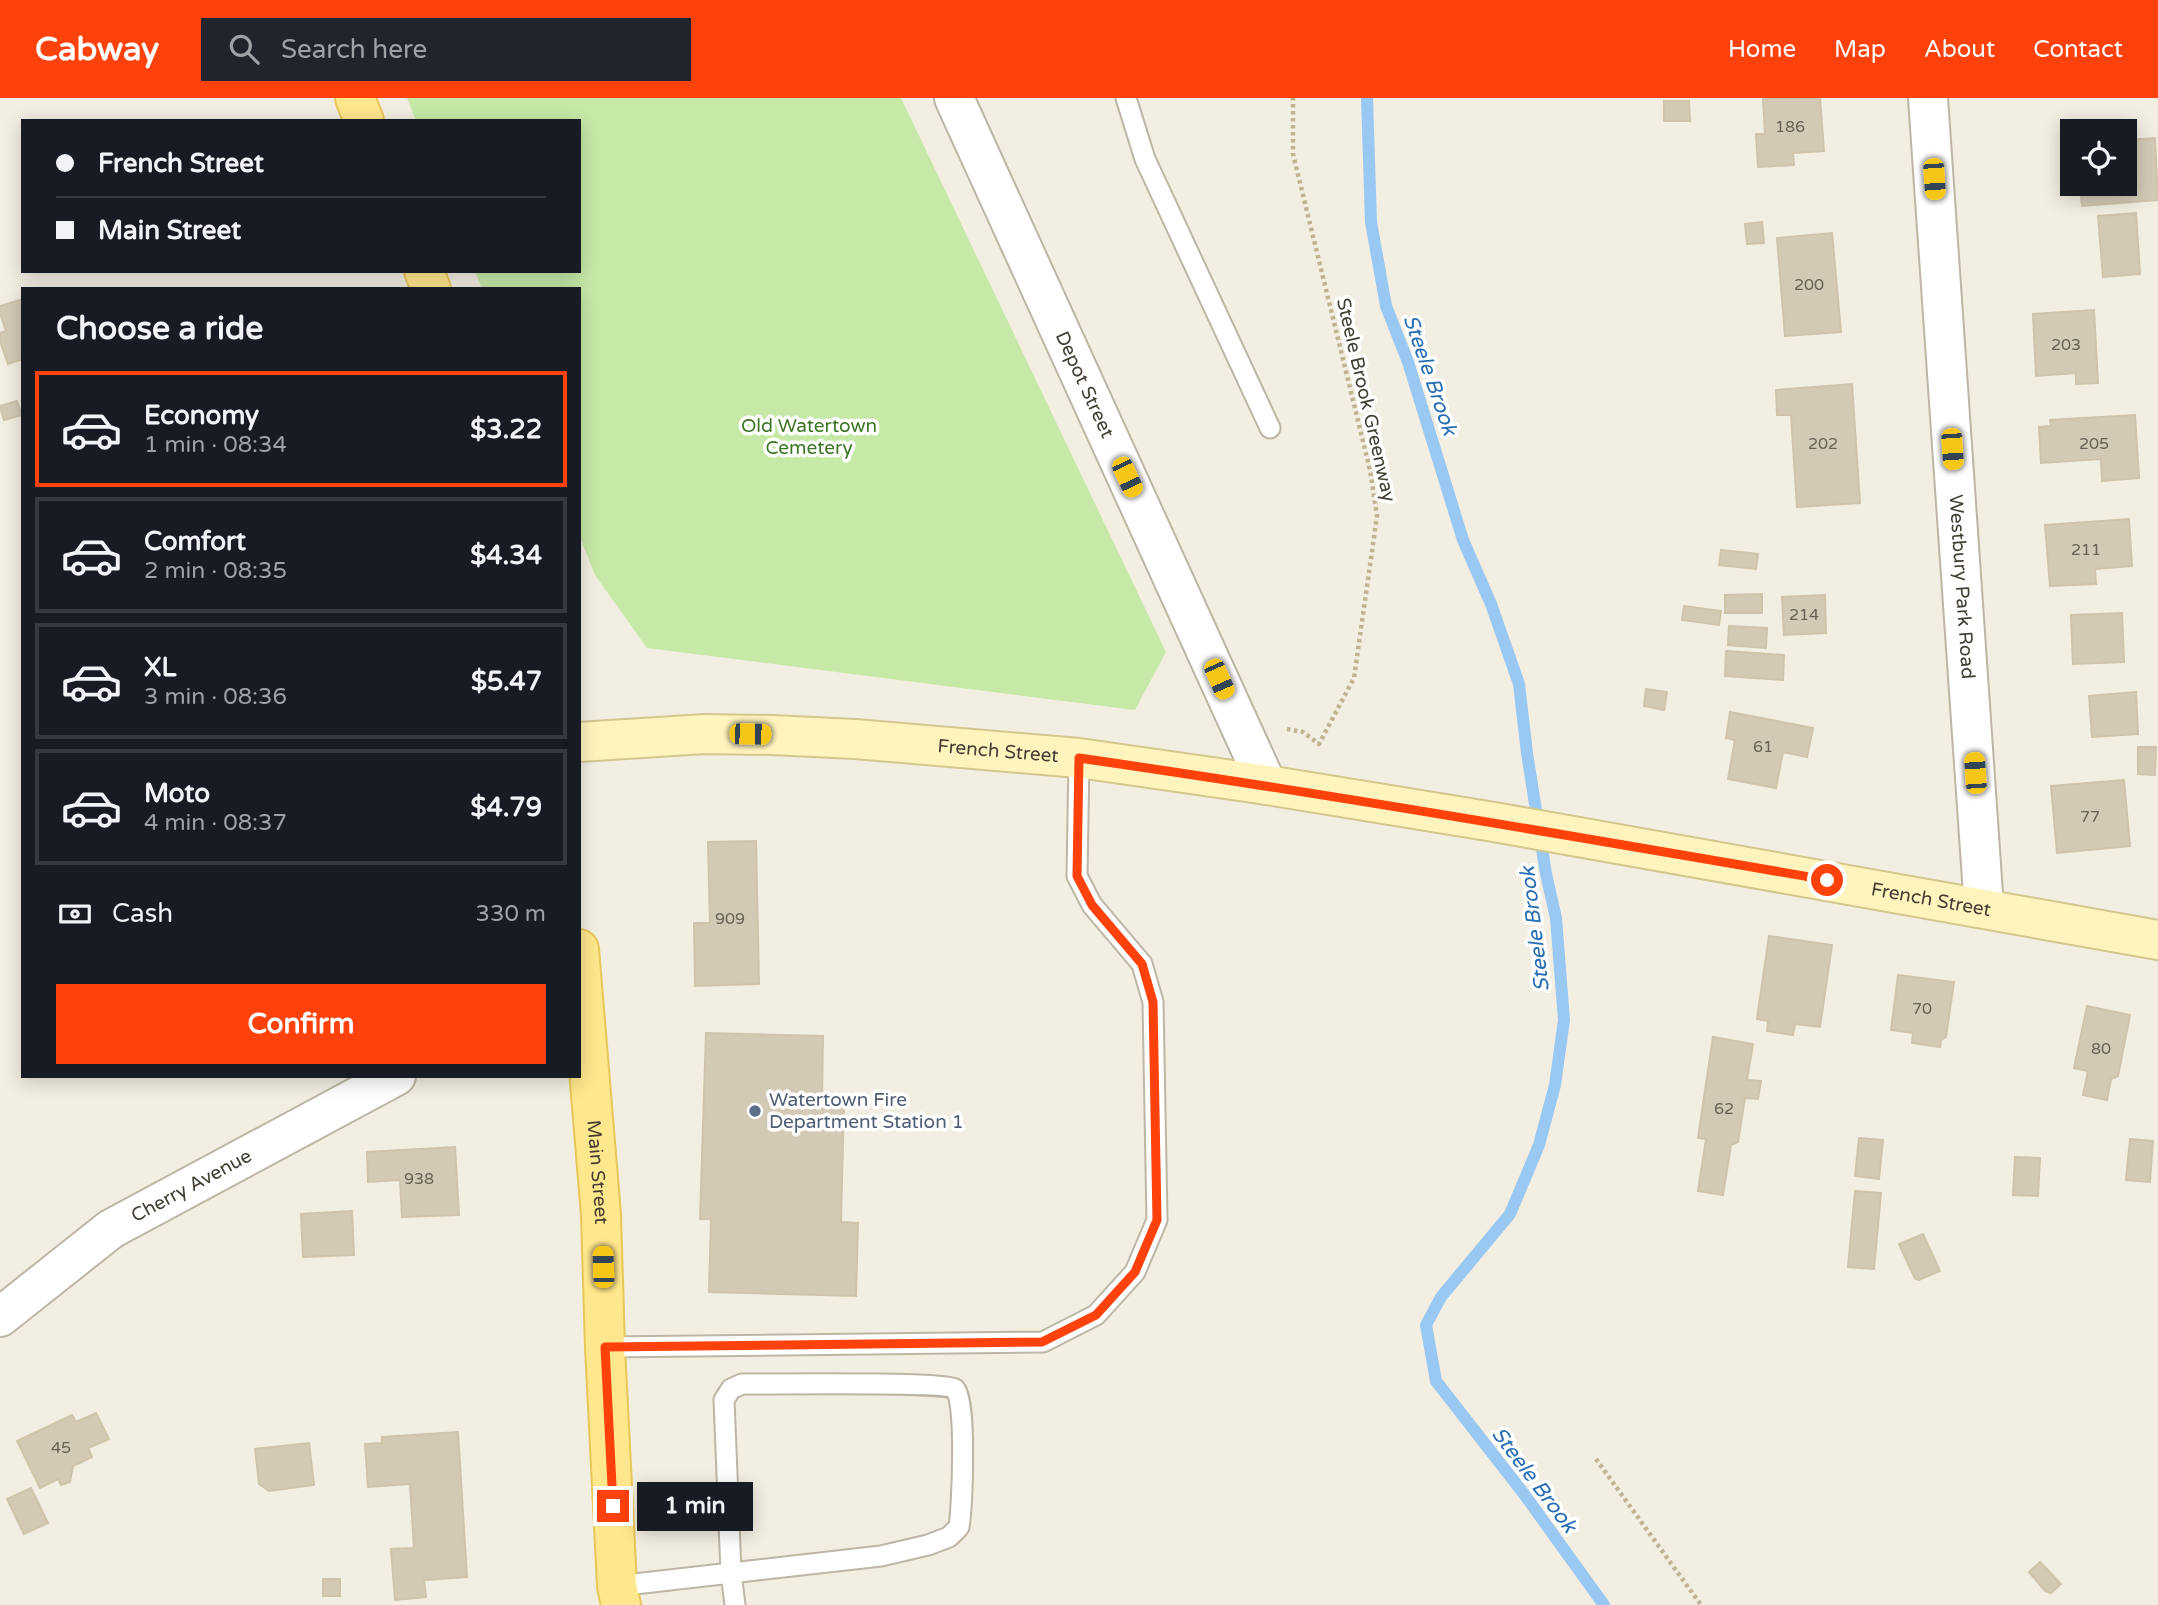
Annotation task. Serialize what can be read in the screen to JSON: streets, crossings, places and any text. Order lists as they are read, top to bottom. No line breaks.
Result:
{"streets":{"main road":["Main Street"],"street":["Depot Street","Westbury Park Road","French Street","Cherry Avenue"],"path":["Steele Brook Greenway"]},"crossings":[["Depot Street","French Street"],["Westbury Park Road","French Street"]],"water":["Steele Brook"],"parks":["Old Watertown Cemetery"],"places":["Watertown Fire Department Station 1"],"house_numbers":["186","200","203","202","205","211","214","61","77","909","70","80","62","938","45"],"page":{"header":"Cabway","search":"Search here","nav":["Home","Map","About","Contact"],"banner":["French Street","Main Street"],"heading":"Choose a ride","list":[{"name":"Economy","note":"1 min · 08:34","value":"$3.22"},{"name":"Comfort","note":"2 min · 08:35","value":"$4.34"},{"name":"XL","note":"3 min · 08:36","value":"$5.47"},{"name":"Moto","note":"4 min · 08:37","value":"$4.79"}],"pay":["Cash","330 m"],"buttons":"Confirm","bubble":"1 min"}}
